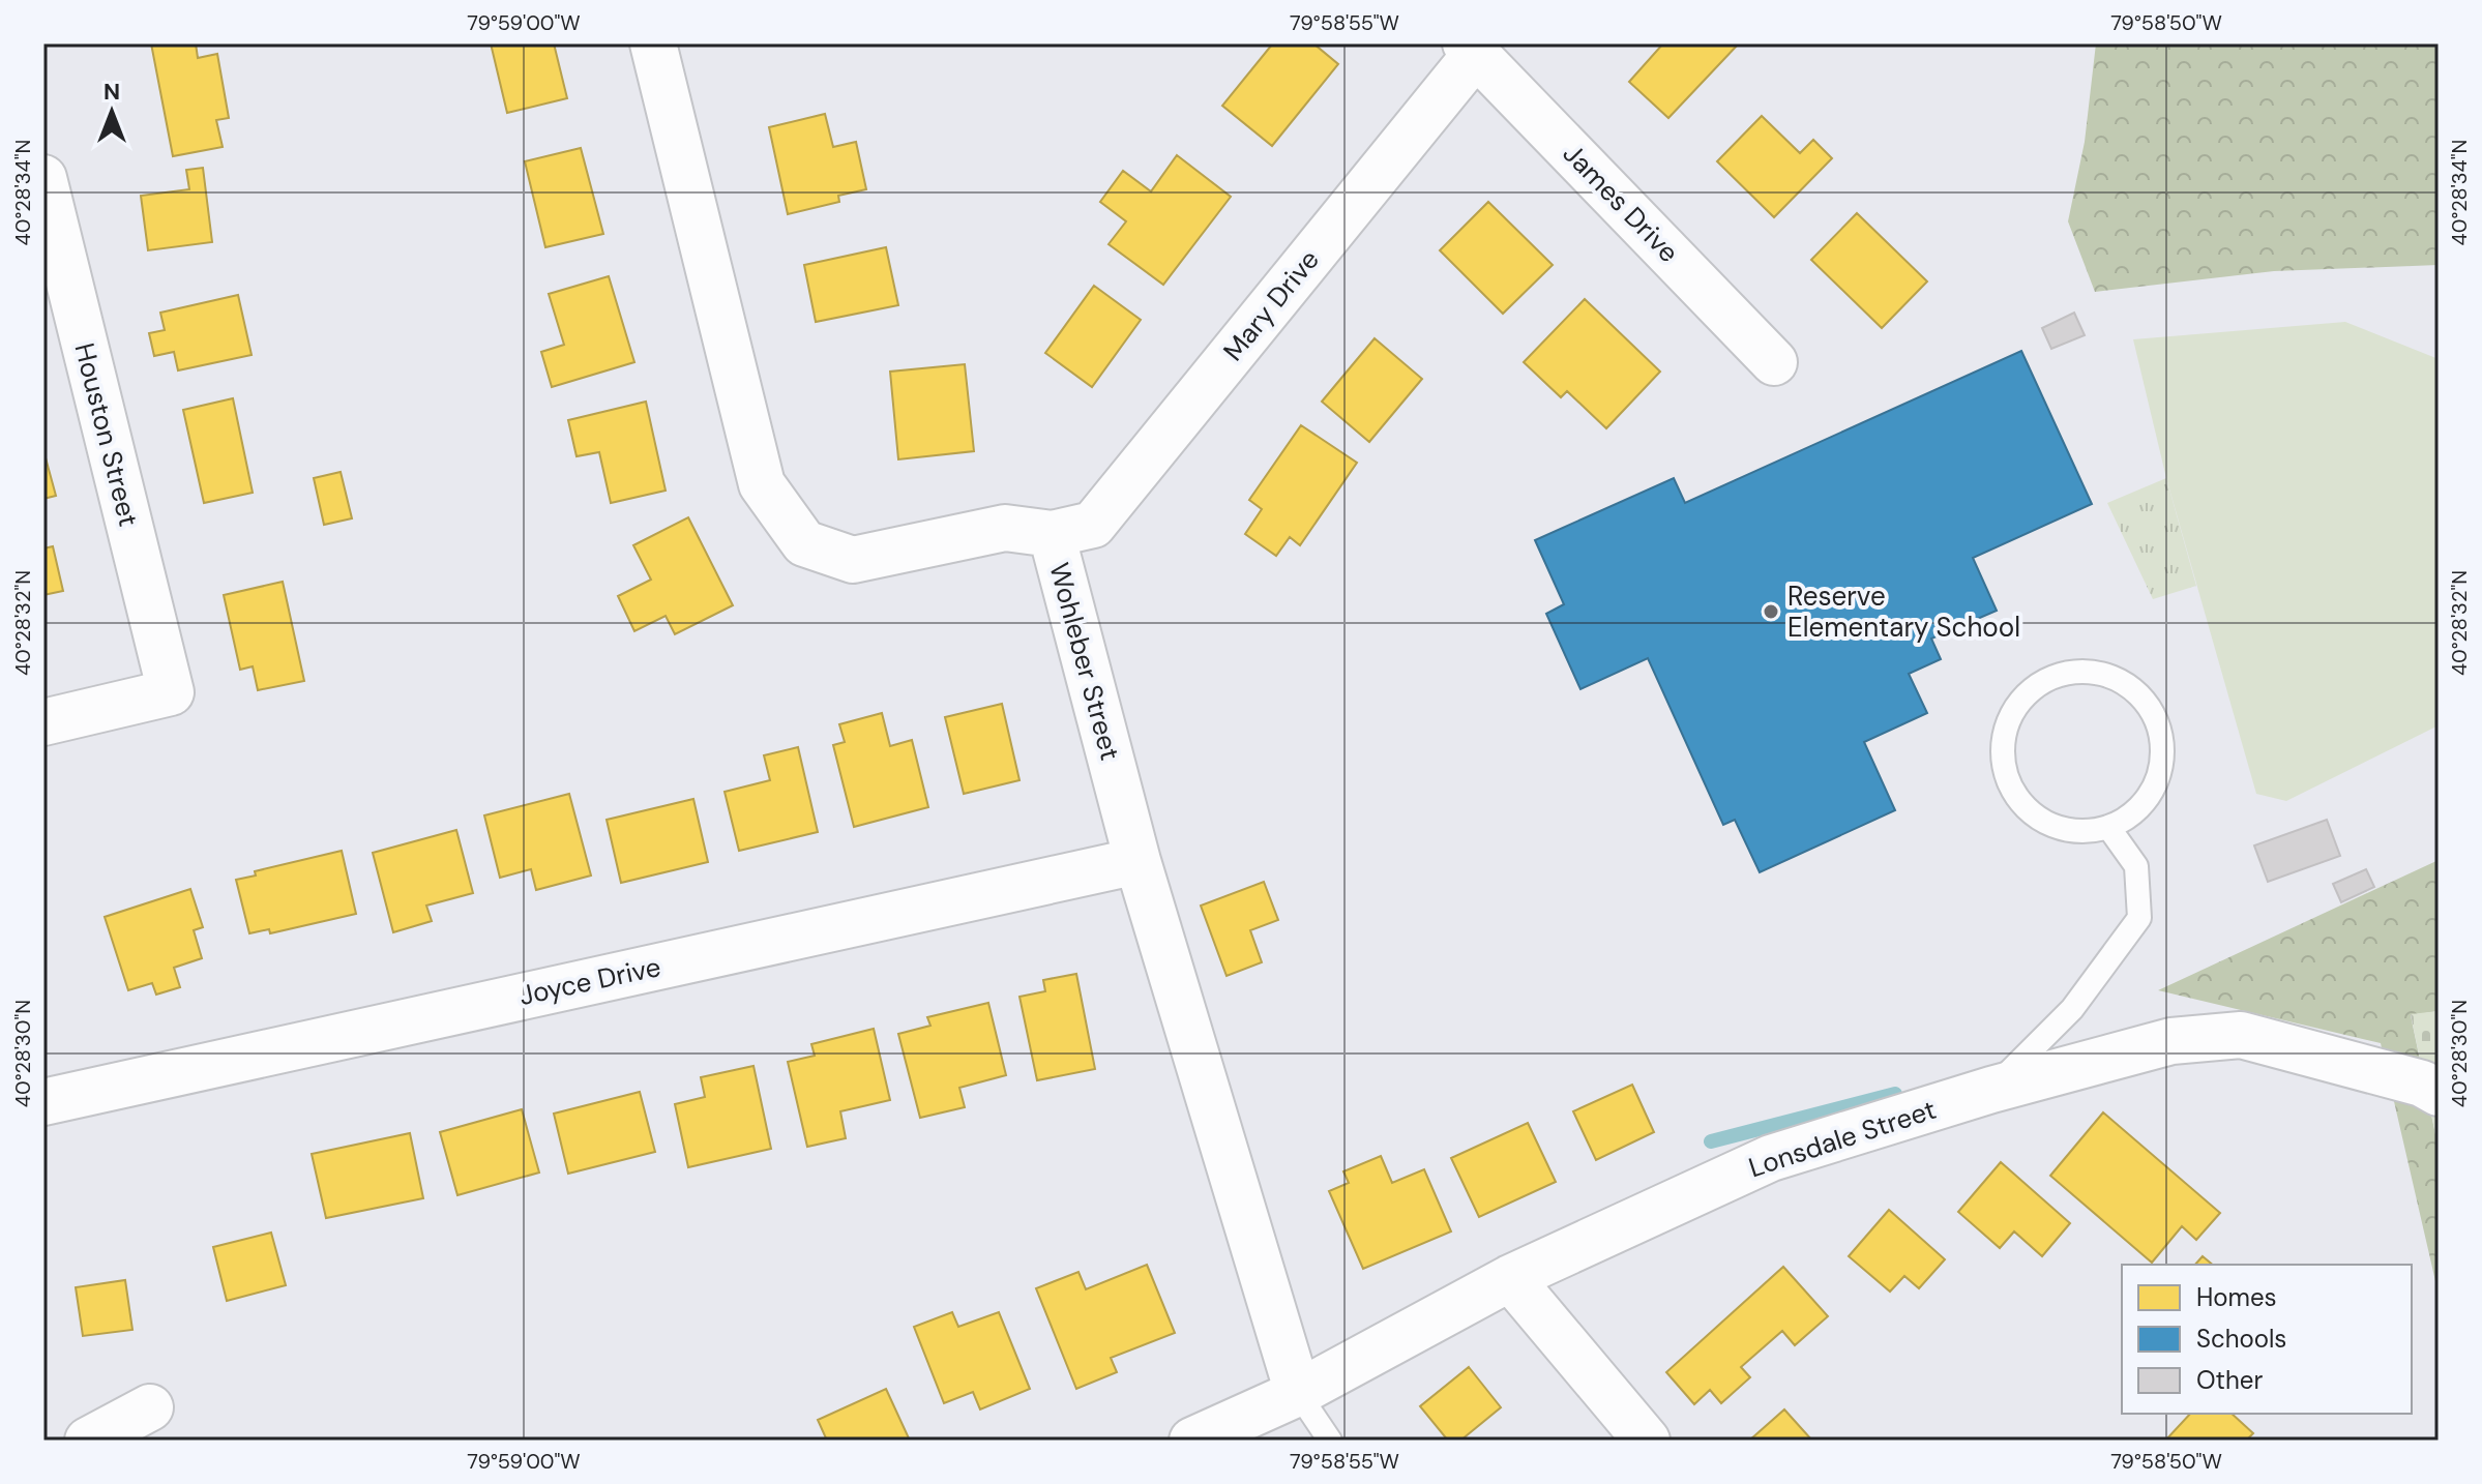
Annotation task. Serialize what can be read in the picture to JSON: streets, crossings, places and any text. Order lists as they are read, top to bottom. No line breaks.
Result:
{"streets":{"street":["James Drive","Mary Drive","Houston Street","Wohleber Street","Joyce Drive","Lonsdale Street"]},"crossings":[["James Drive","Mary Drive"],["Mary Drive","Wohleber Street"],["Wohleber Street","Joyce Drive"],["Wohleber Street","Lonsdale Street"]],"places":["Reserve Elementary School"],"legend":["Homes","Schools","Other"],"north":"top","coordinates":["79°59'00\"W","79°58'55\"W","79°58'50\"W","40°28'34\"N","40°28'32\"N","40°28'30\"N"]}
